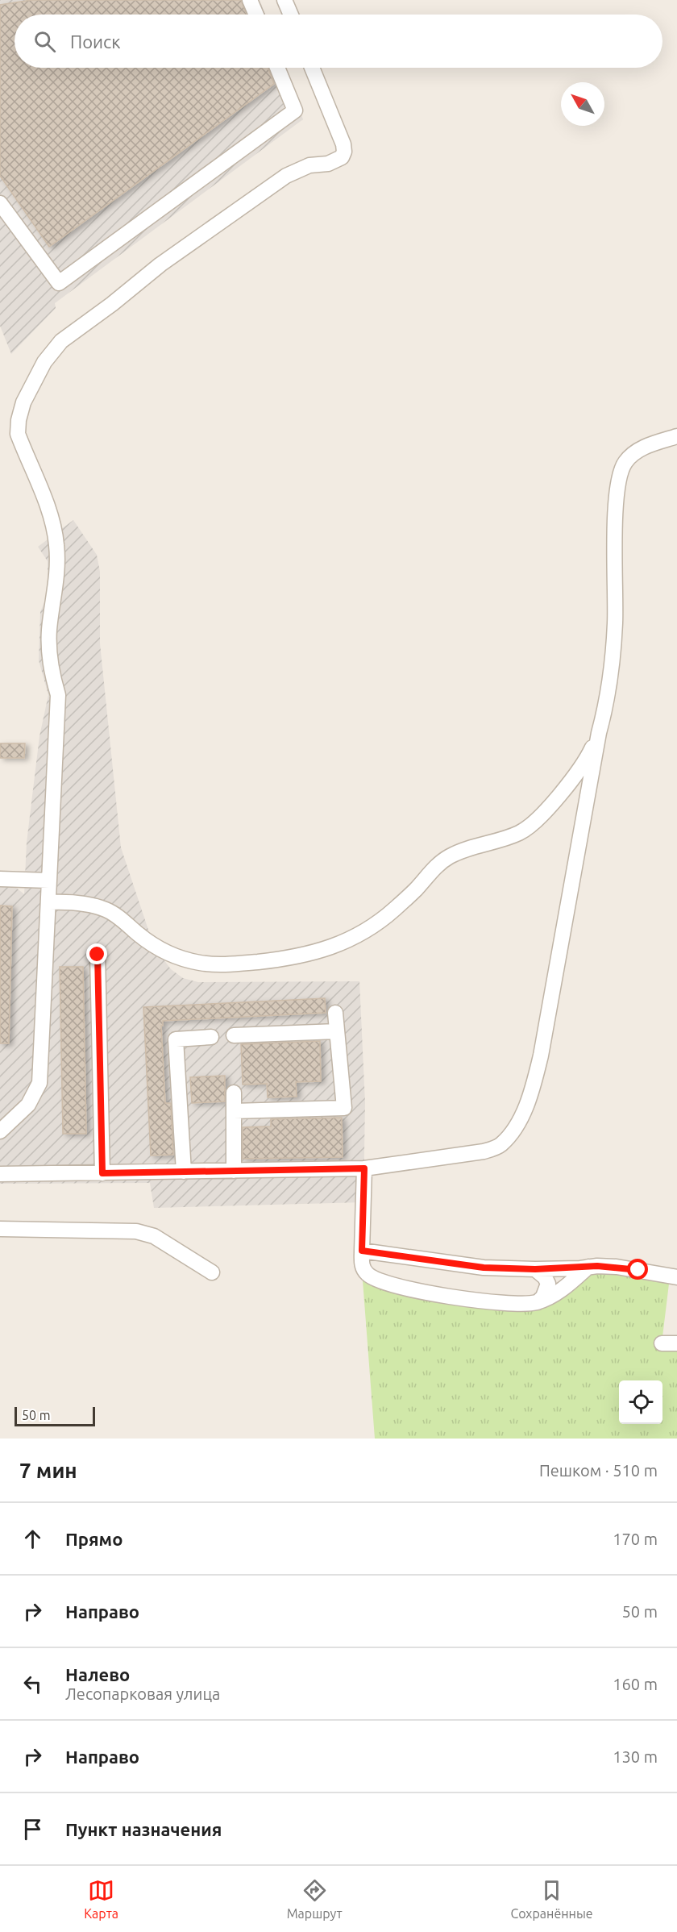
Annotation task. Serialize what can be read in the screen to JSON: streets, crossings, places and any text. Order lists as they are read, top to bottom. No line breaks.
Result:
{"scale_bar":"50 m","north":"top left","page":{"search":"Поиск","scale":"50 m","heading":["7 мин","Пешком · 510 m"],"list":[["Прямо","170 m"],["Направо","50 m"],["Налево","Лесопарковая улица","160 m"],["Направо","130 m"],"Пункт назначения"],"nav":["Карта","Маршрут","Сохранённые"]}}
